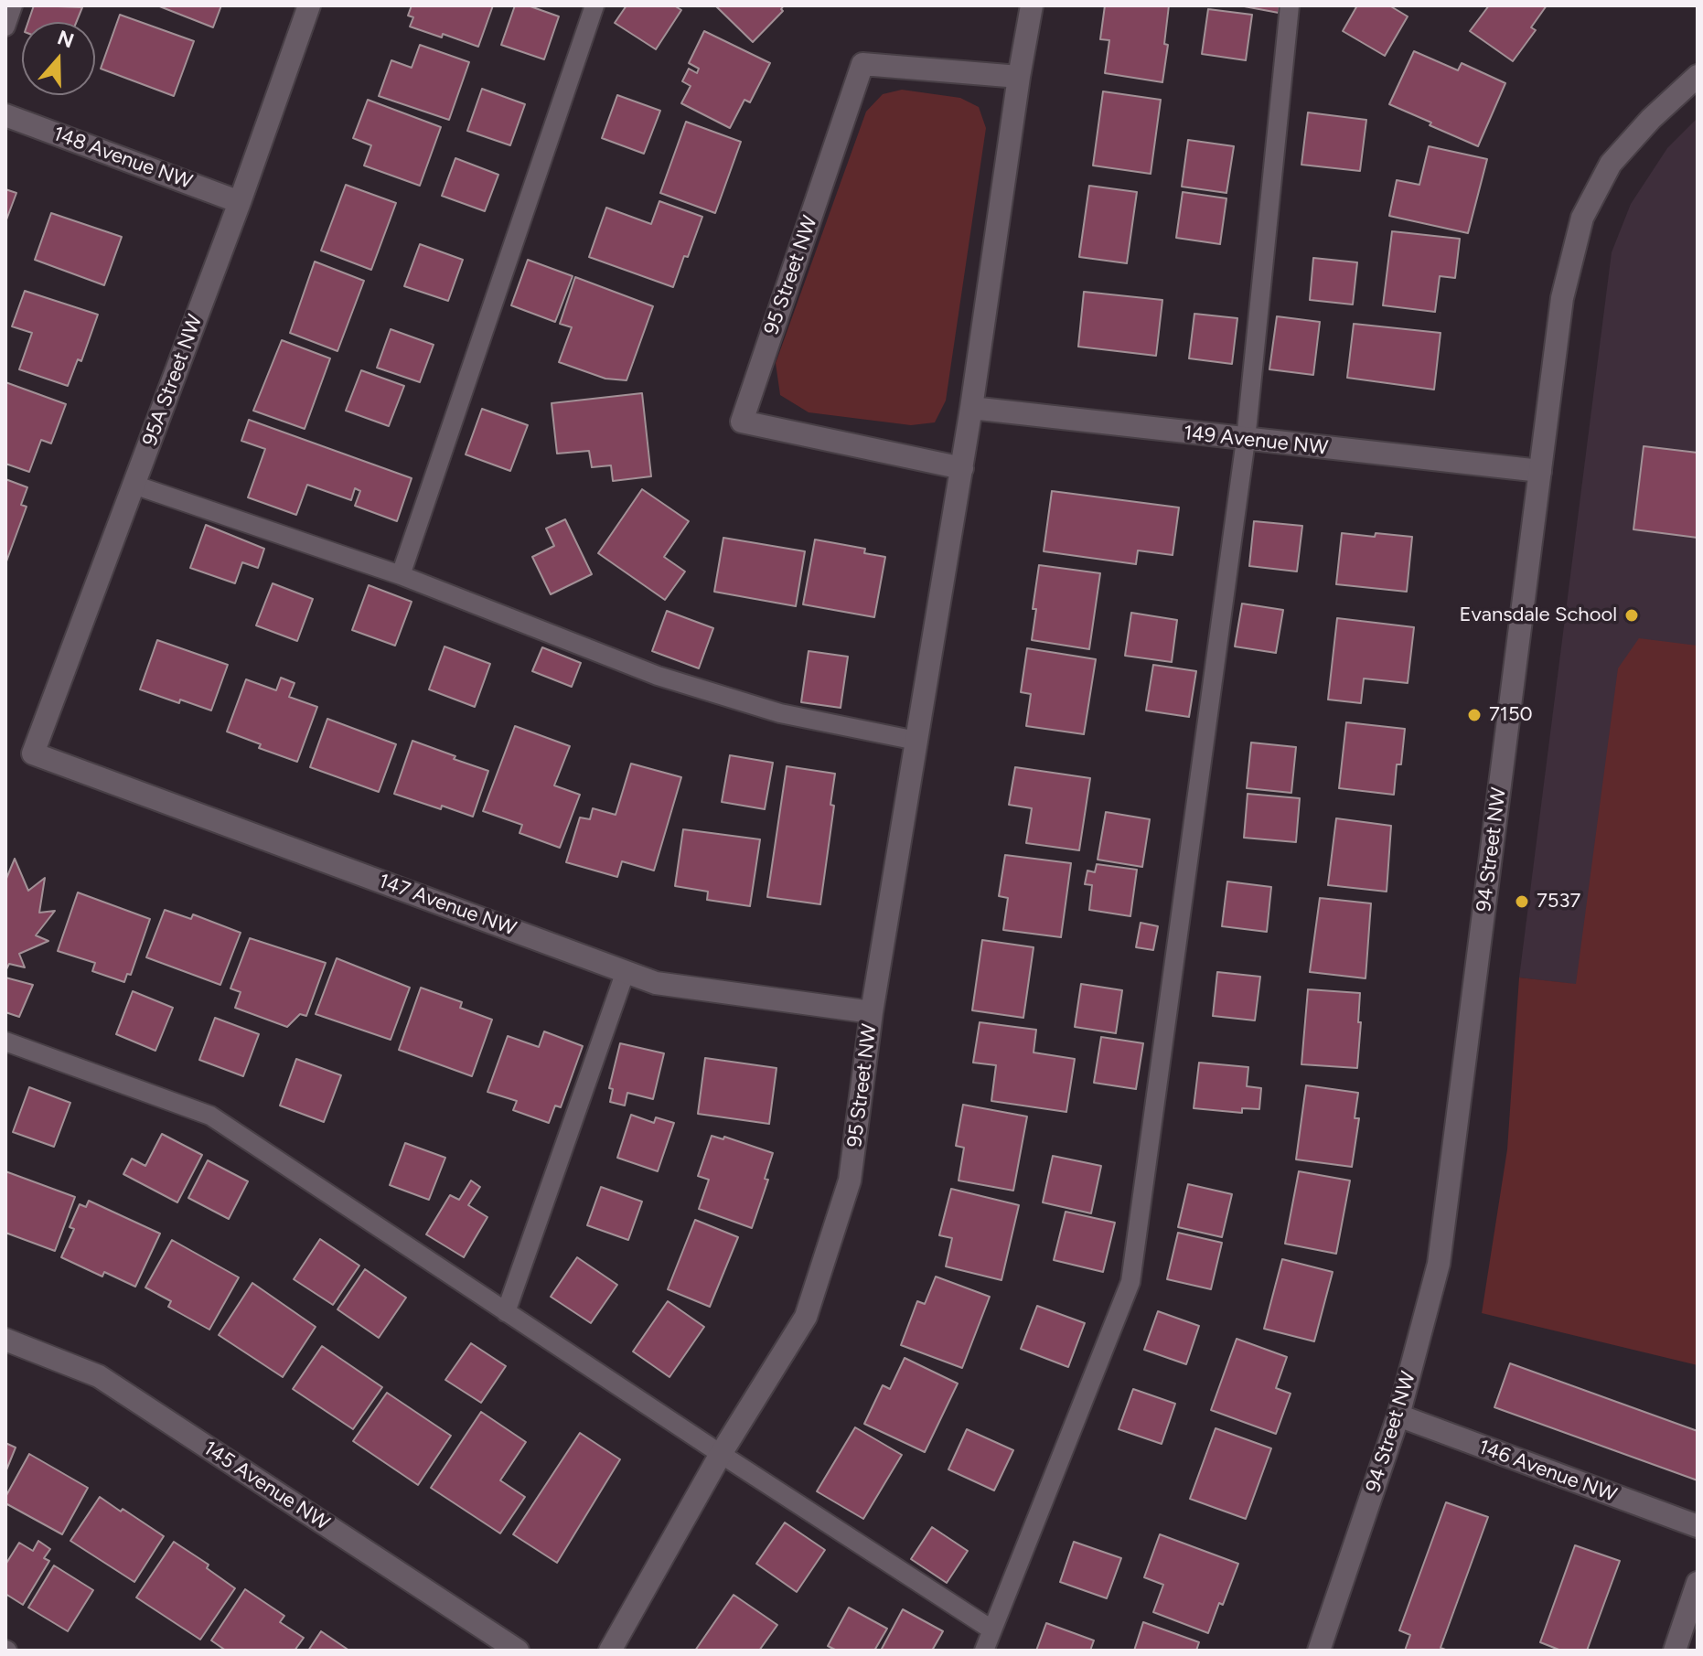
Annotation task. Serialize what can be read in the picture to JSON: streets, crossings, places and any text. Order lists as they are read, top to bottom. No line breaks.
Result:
{"streets":{"street":["148 Avenue NW","95 Street NW","95A Street NW","149 Avenue NW","94 Street NW","147 Avenue NW","146 Avenue NW","145 Avenue NW"]},"crossings":[["148 Avenue NW","95A Street NW"],["95 Street NW","149 Avenue NW"],["95 Street NW","147 Avenue NW"],["95A Street NW","147 Avenue NW"],["149 Avenue NW","94 Street NW"],["94 Street NW","146 Avenue NW"]],"places":["Evansdale School","7150","7537"],"north":"top"}
